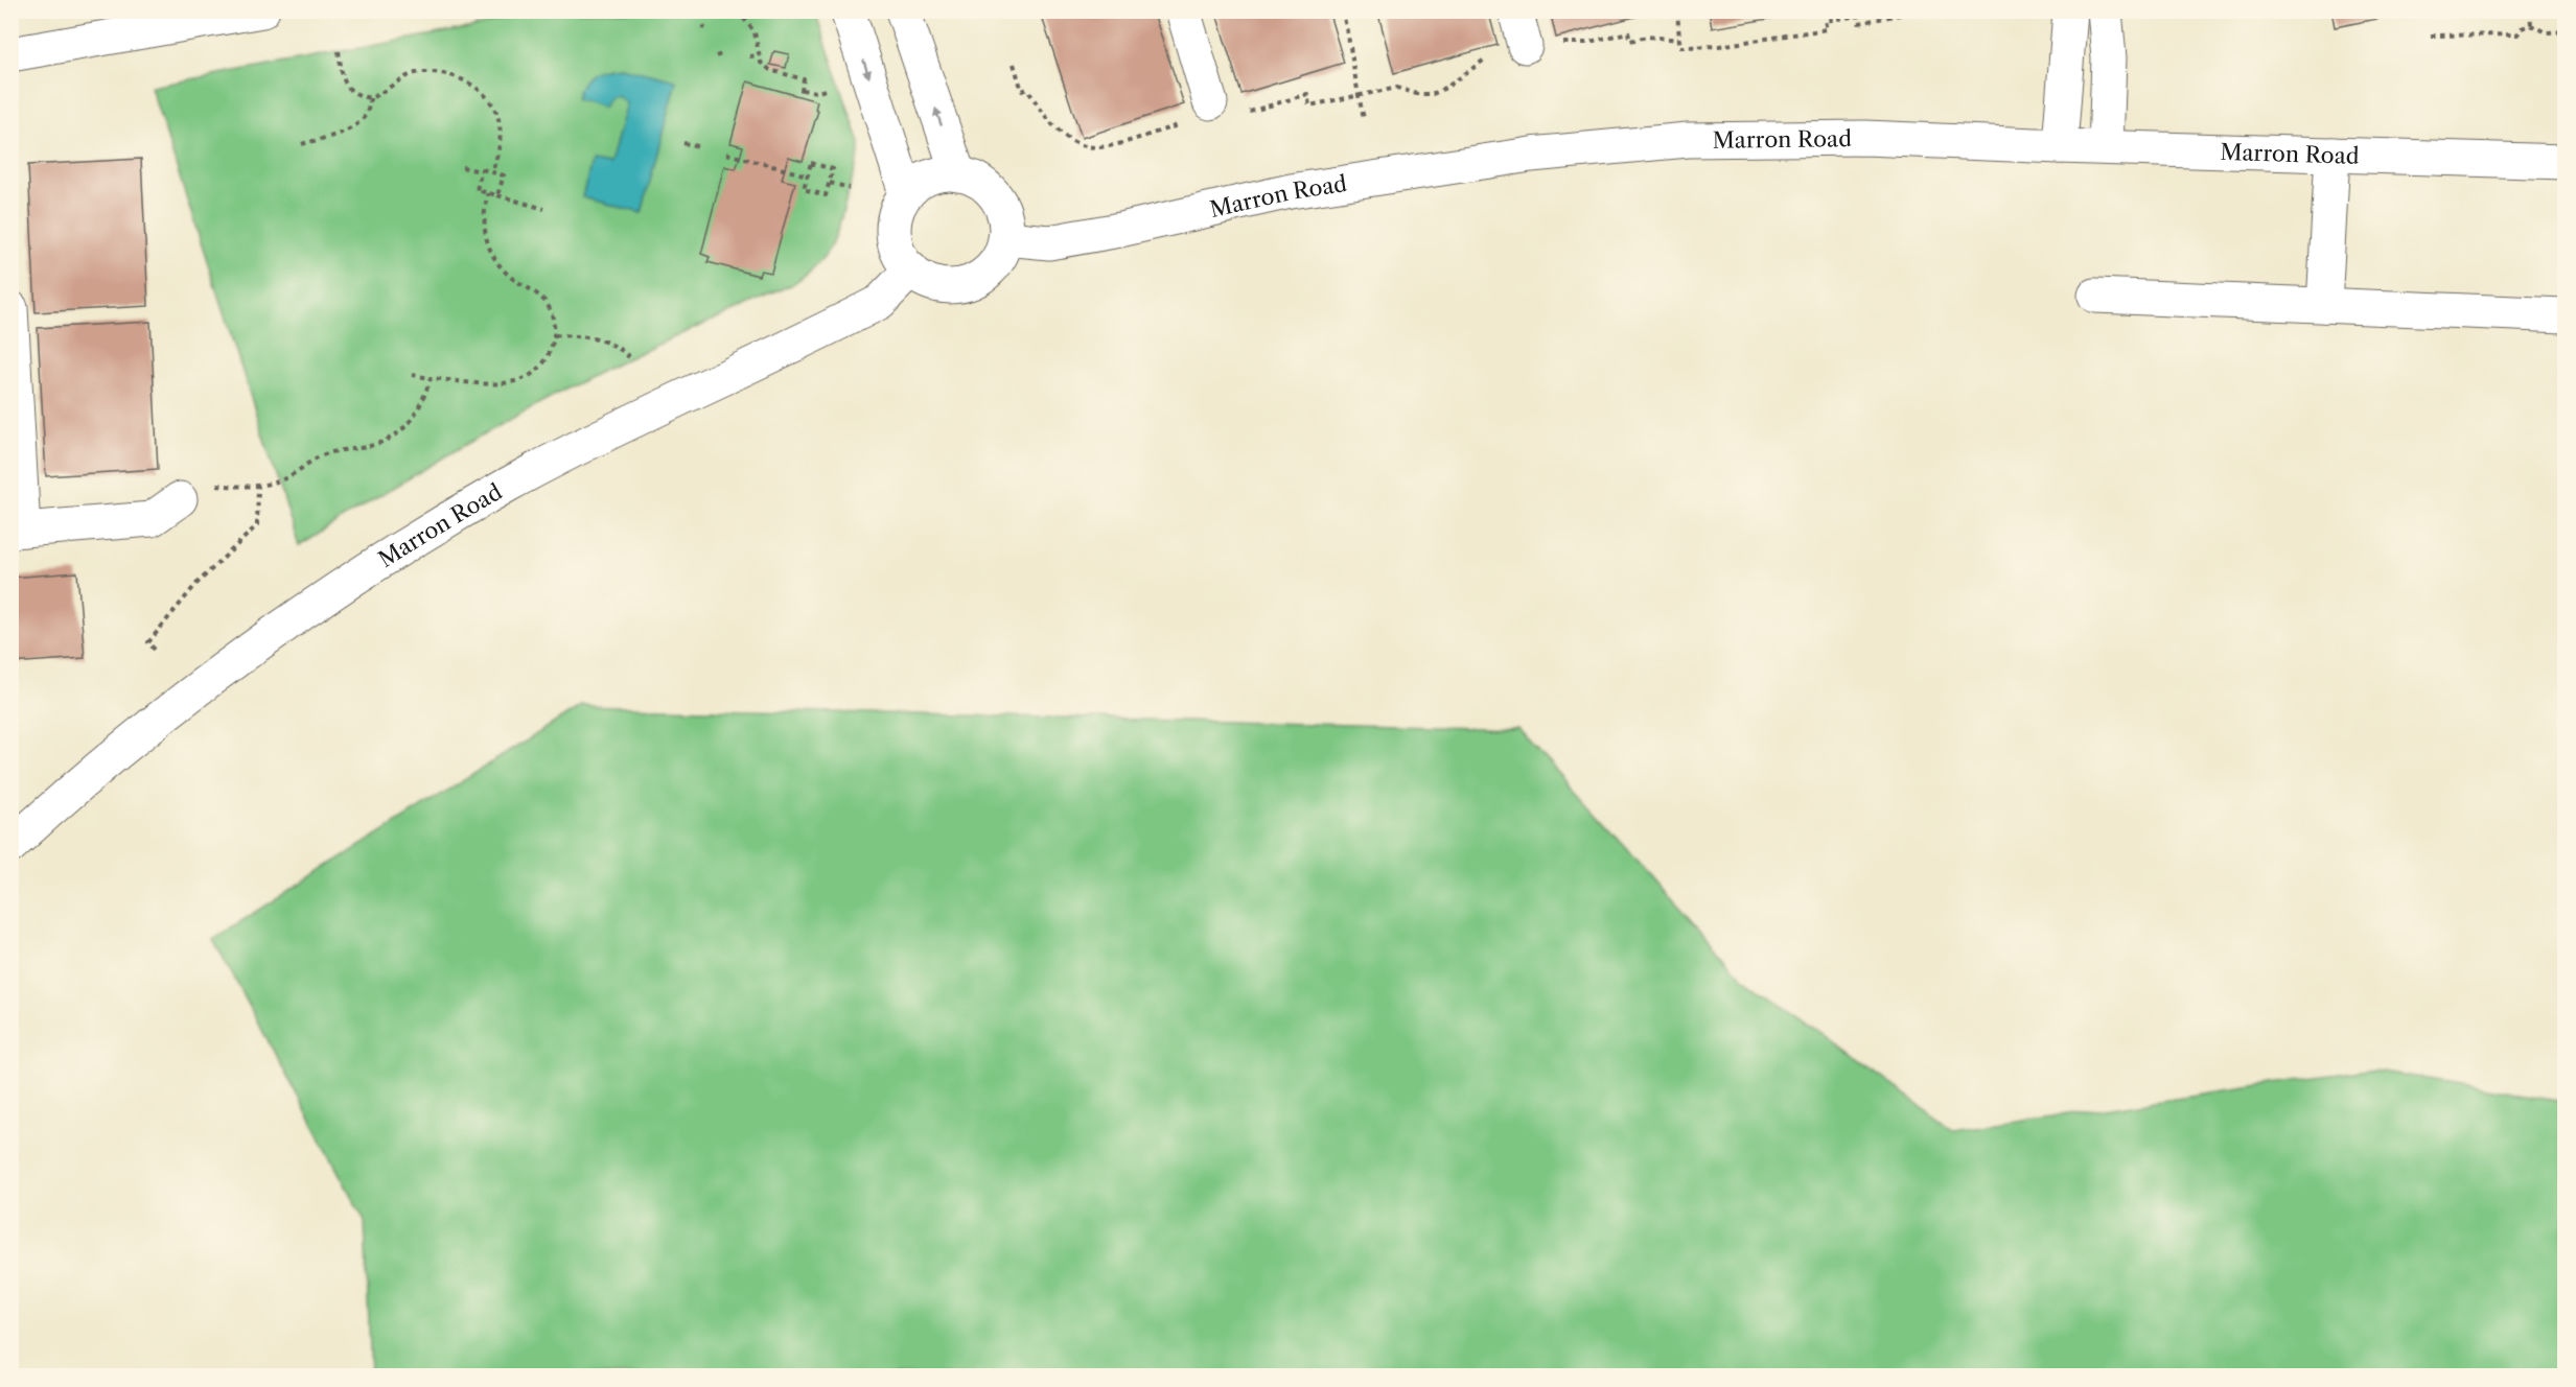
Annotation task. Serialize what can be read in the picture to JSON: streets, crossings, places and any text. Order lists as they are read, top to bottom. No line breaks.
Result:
{"streets":{"street":["Marron Road"]}}
